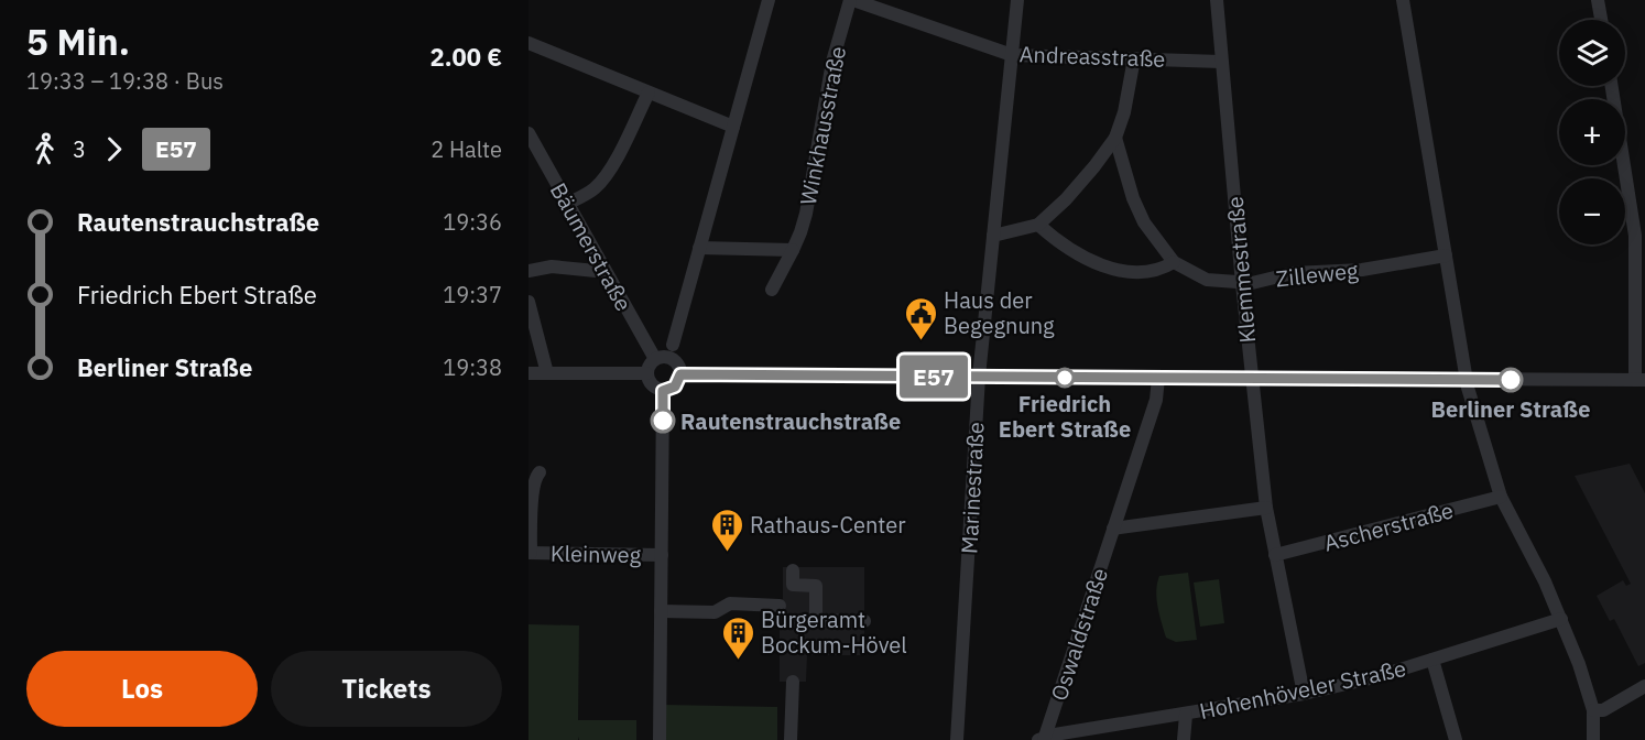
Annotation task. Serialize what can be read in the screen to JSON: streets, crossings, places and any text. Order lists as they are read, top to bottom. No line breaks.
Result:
{"streets":{"street":["Andreasstraße","Winkhausstraße","Bäumerstraße","Klemmestraße","Zilleweg","Marinestraße","Ascherstraße","Kleinweg","Oswaldstraße","Hohenhöveler Straße"]},"crossings":[["Andreasstraße","Winkhausstraße"],["Andreasstraße","Klemmestraße"],["Andreasstraße","Marinestraße"],["Klemmestraße","Zilleweg"],["Klemmestraße","Ascherstraße"],["Klemmestraße","Hohenhöveler Straße"],["Oswaldstraße","Hohenhöveler Straße"]],"places":{"public building":["Haus der Begegnung"],"other":["Friedrich Ebert Straße","Berliner Straße","Rautenstrauchstraße"],"building":["Rathaus-Center","Bürgeramt Bockum-Hövel"]},"lines":["bus line E57"],"page":{"heading":["5 Min.","19:33 – 19:38 · Bus","2.00 €"],"on_map":"E57","map_buttons":["+","−"],"legs":["3","E57","2 Halte"],"list":[{"name":"Rautenstrauchstraße","value":"19:36"},{"name":"Friedrich Ebert Straße","value":"19:37"},{"name":"Berliner Straße","value":"19:38"}],"buttons":["Los","Tickets"]}}
